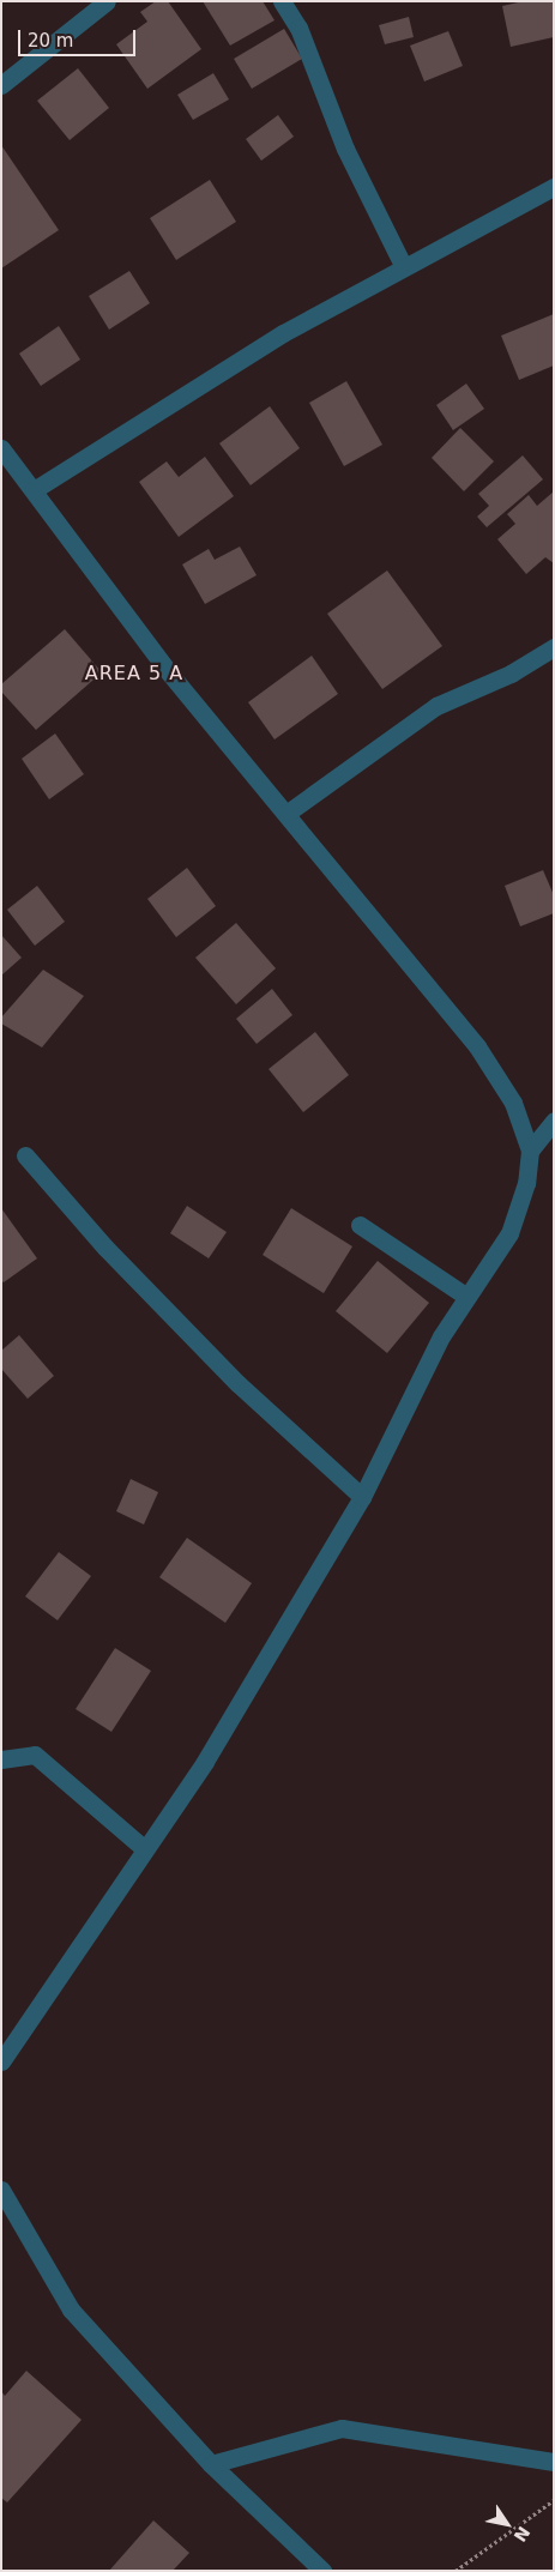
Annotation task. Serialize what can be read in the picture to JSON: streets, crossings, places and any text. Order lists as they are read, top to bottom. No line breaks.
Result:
{"districts":["AREA 5 A"],"scale_bar":"20 m","north":"bottom right"}
